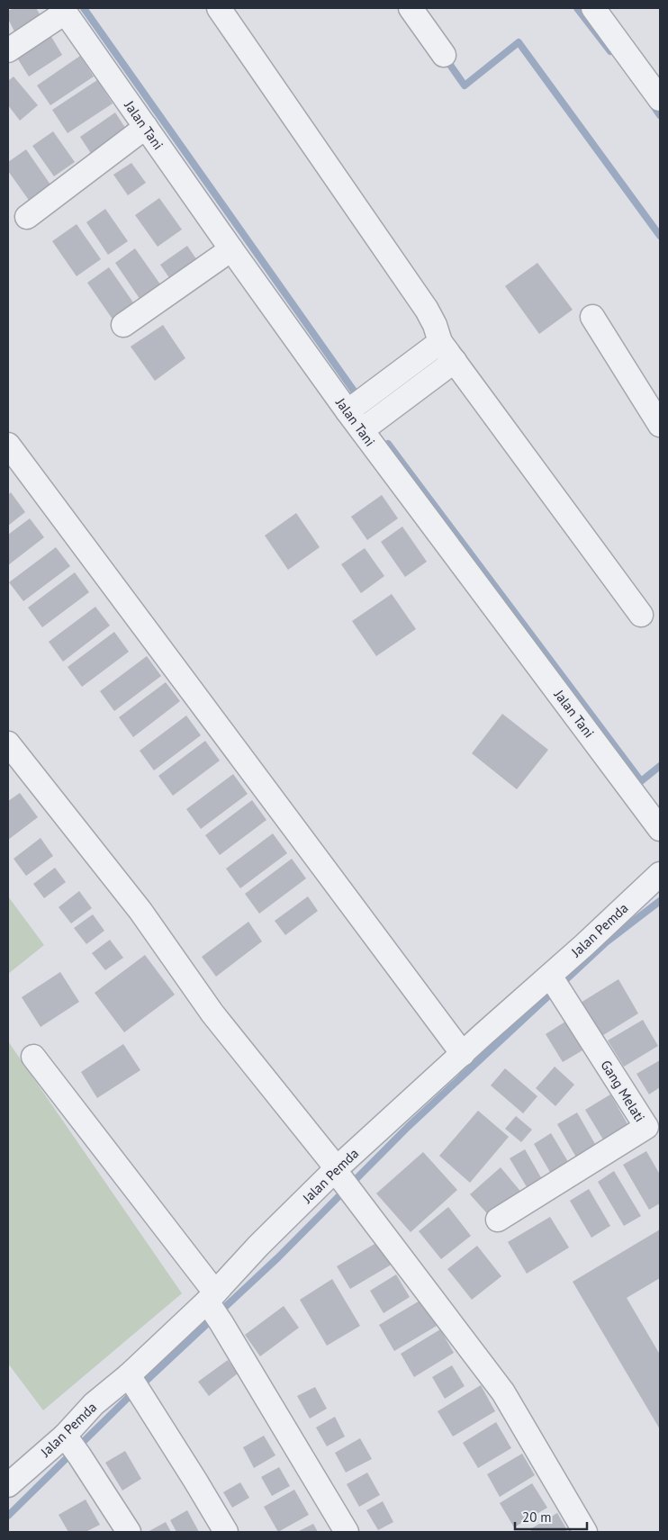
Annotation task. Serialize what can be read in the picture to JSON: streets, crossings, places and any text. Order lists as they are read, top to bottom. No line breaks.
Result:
{"streets":{"street":["Jalan Tani","Jalan Pemda","Gang Melati"]},"crossings":[["Jalan Pemda","Gang Melati"]],"scale_bar":"20 m"}
